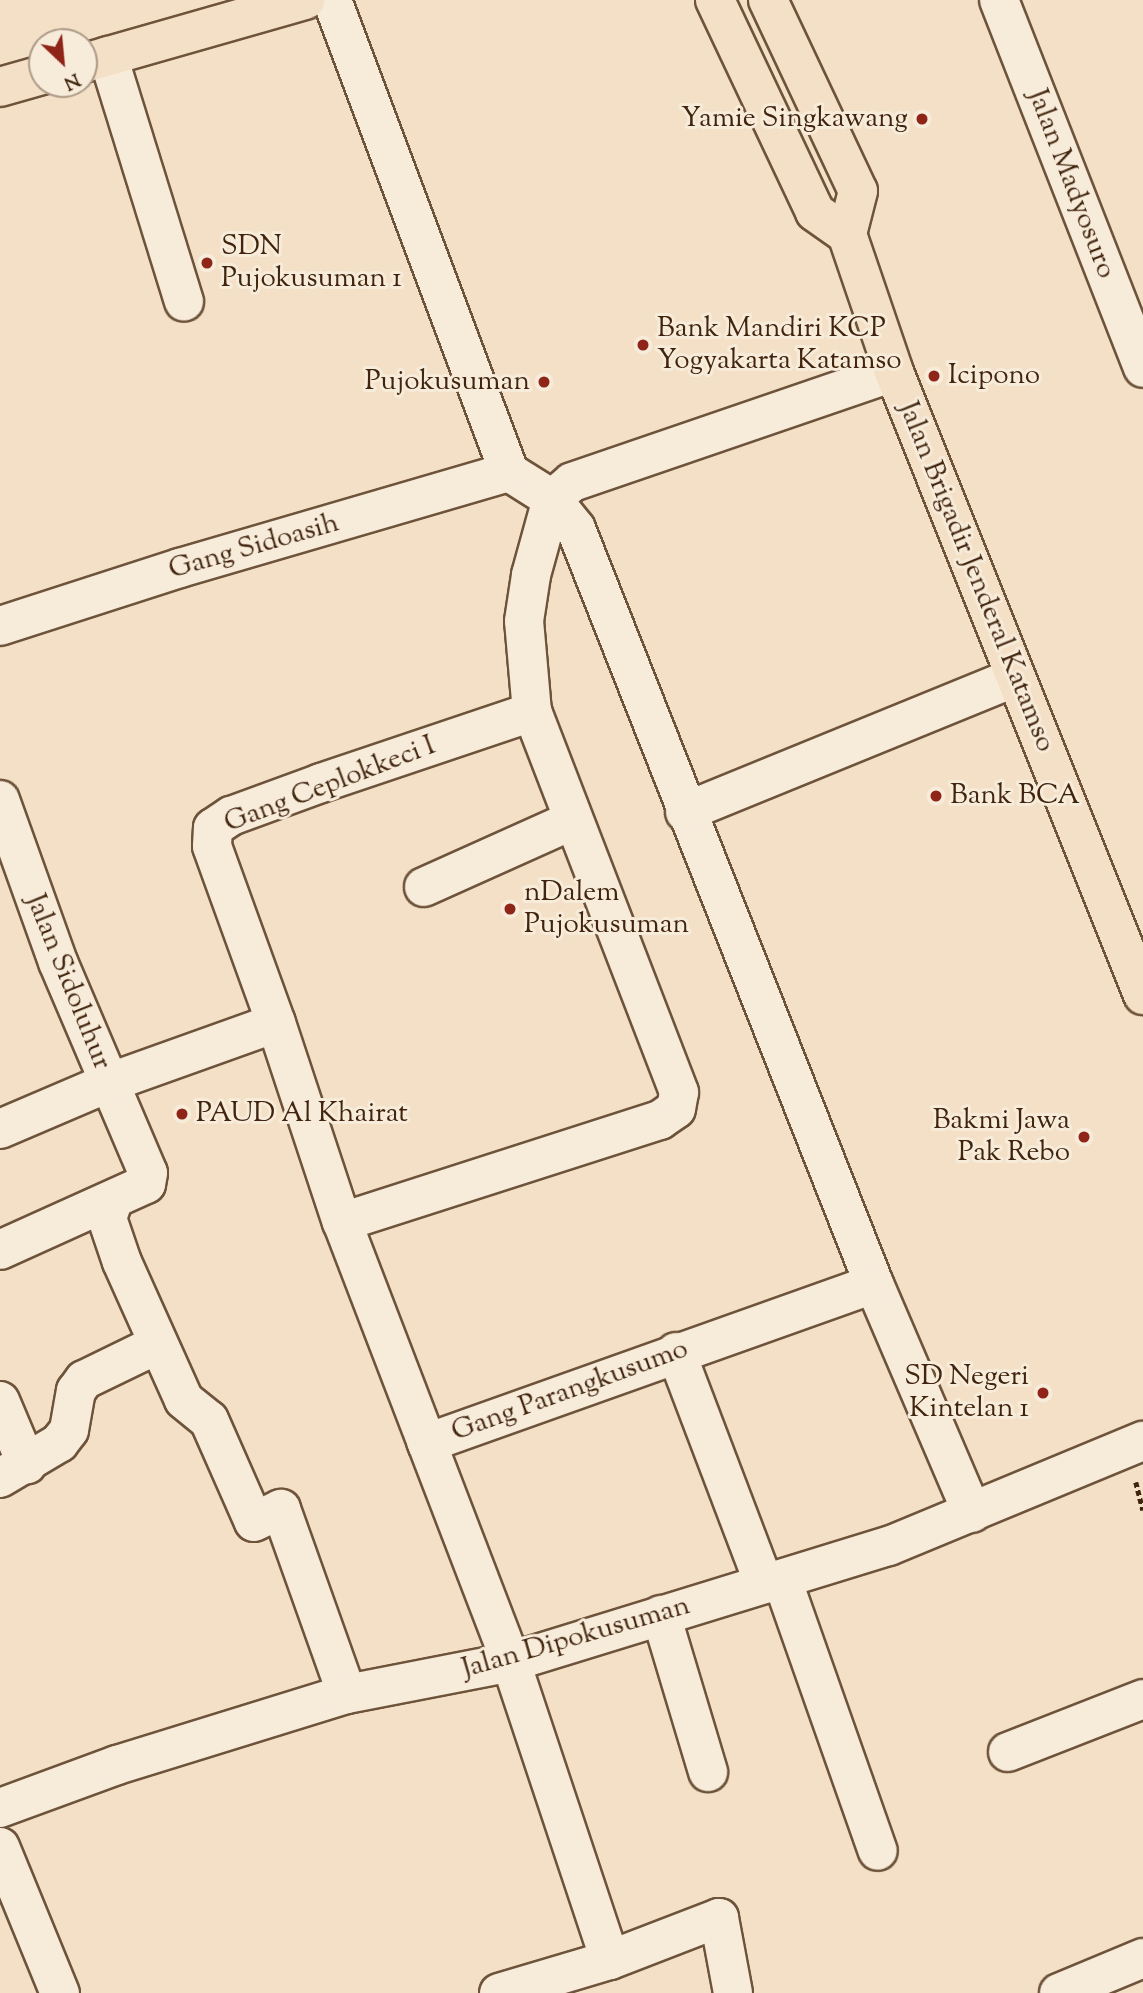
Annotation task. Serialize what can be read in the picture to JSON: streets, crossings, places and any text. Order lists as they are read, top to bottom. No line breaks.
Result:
{"streets":{"main road":["Jalan Brigadir Jenderal Katamso"],"street":["Jalan Madyosuro","Gang Sidoasih","Gang Ceplokkeci I","Jalan Sidoluhur","Gang Parangkusumo","Jalan Dipokusuman"]},"crossings":[["Gang Parangkusumo","Jalan Dipokusuman"]],"places":["Yamie Singkawang","SDN Pujokusuman 1","Bank Mandiri KCP Yogyakarta Katamso","Icipono","Pujokusuman","Bank BCA","nDalem Pujokusuman","PAUD Al Khairat","Bakmi Jawa Pak Rebo","SD Negeri Kintelan 1"],"north":"bottom right"}
